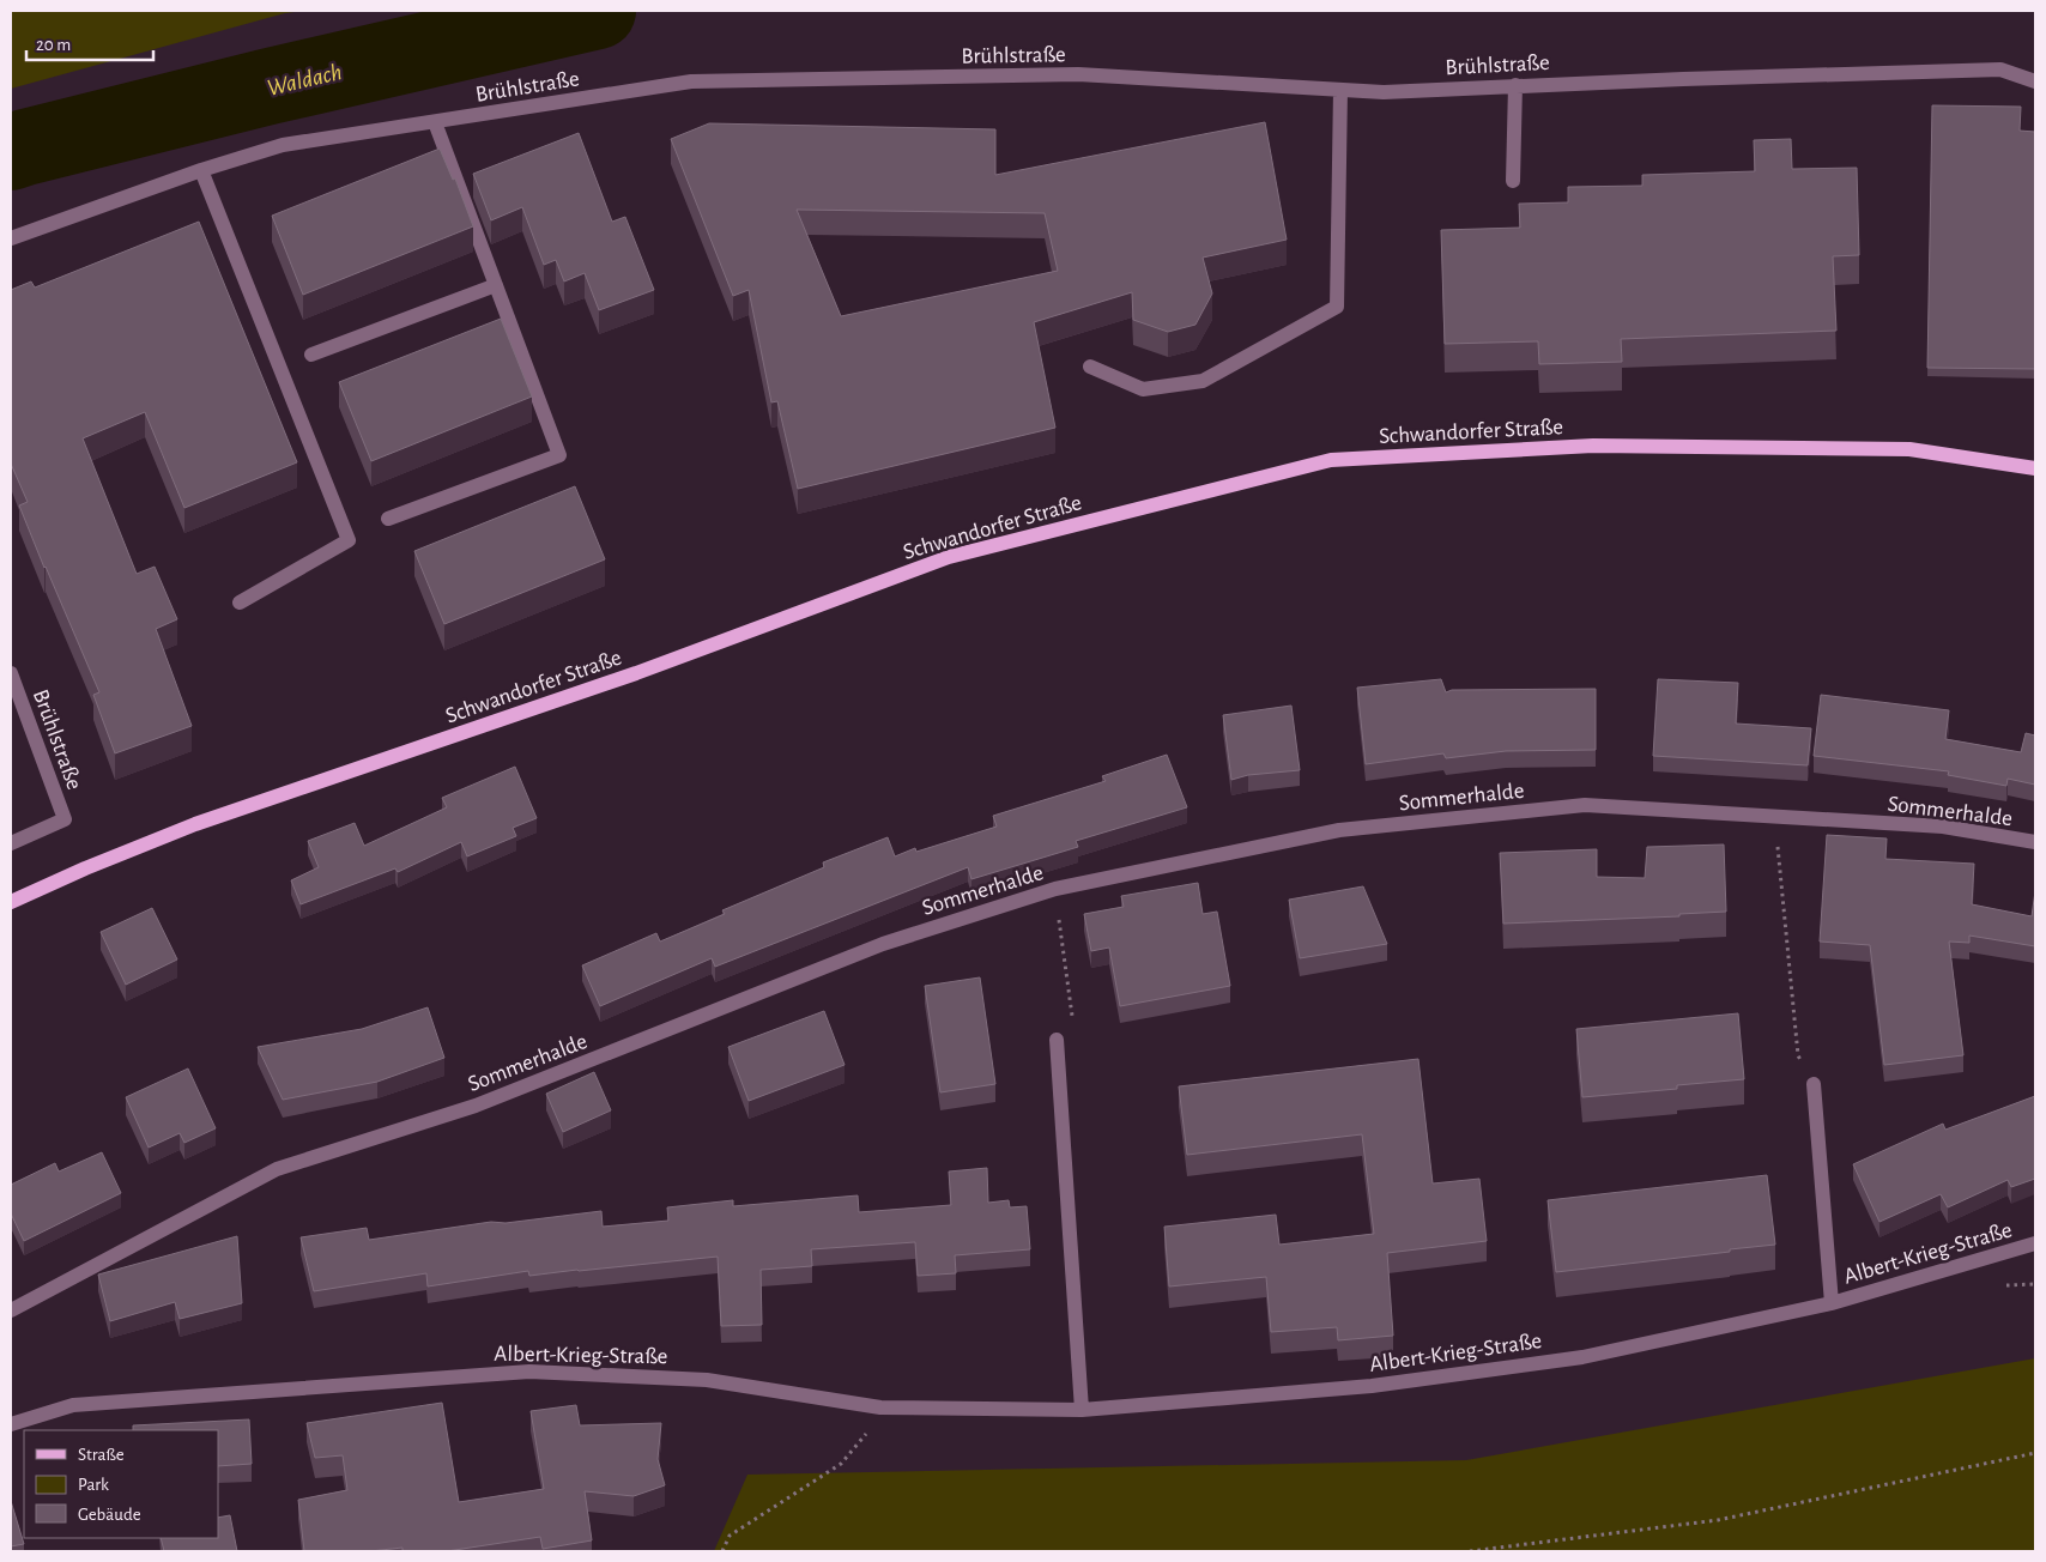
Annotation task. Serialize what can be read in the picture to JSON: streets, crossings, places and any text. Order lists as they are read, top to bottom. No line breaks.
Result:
{"streets":{"main road":["Schwandorfer Straße"],"street":["Brühlstraße","Sommerhalde","Albert-Krieg-Straße"]},"water":["Waldach"],"legend":["Straße","Park","Gebäude"],"scale_bar":"20 m"}
